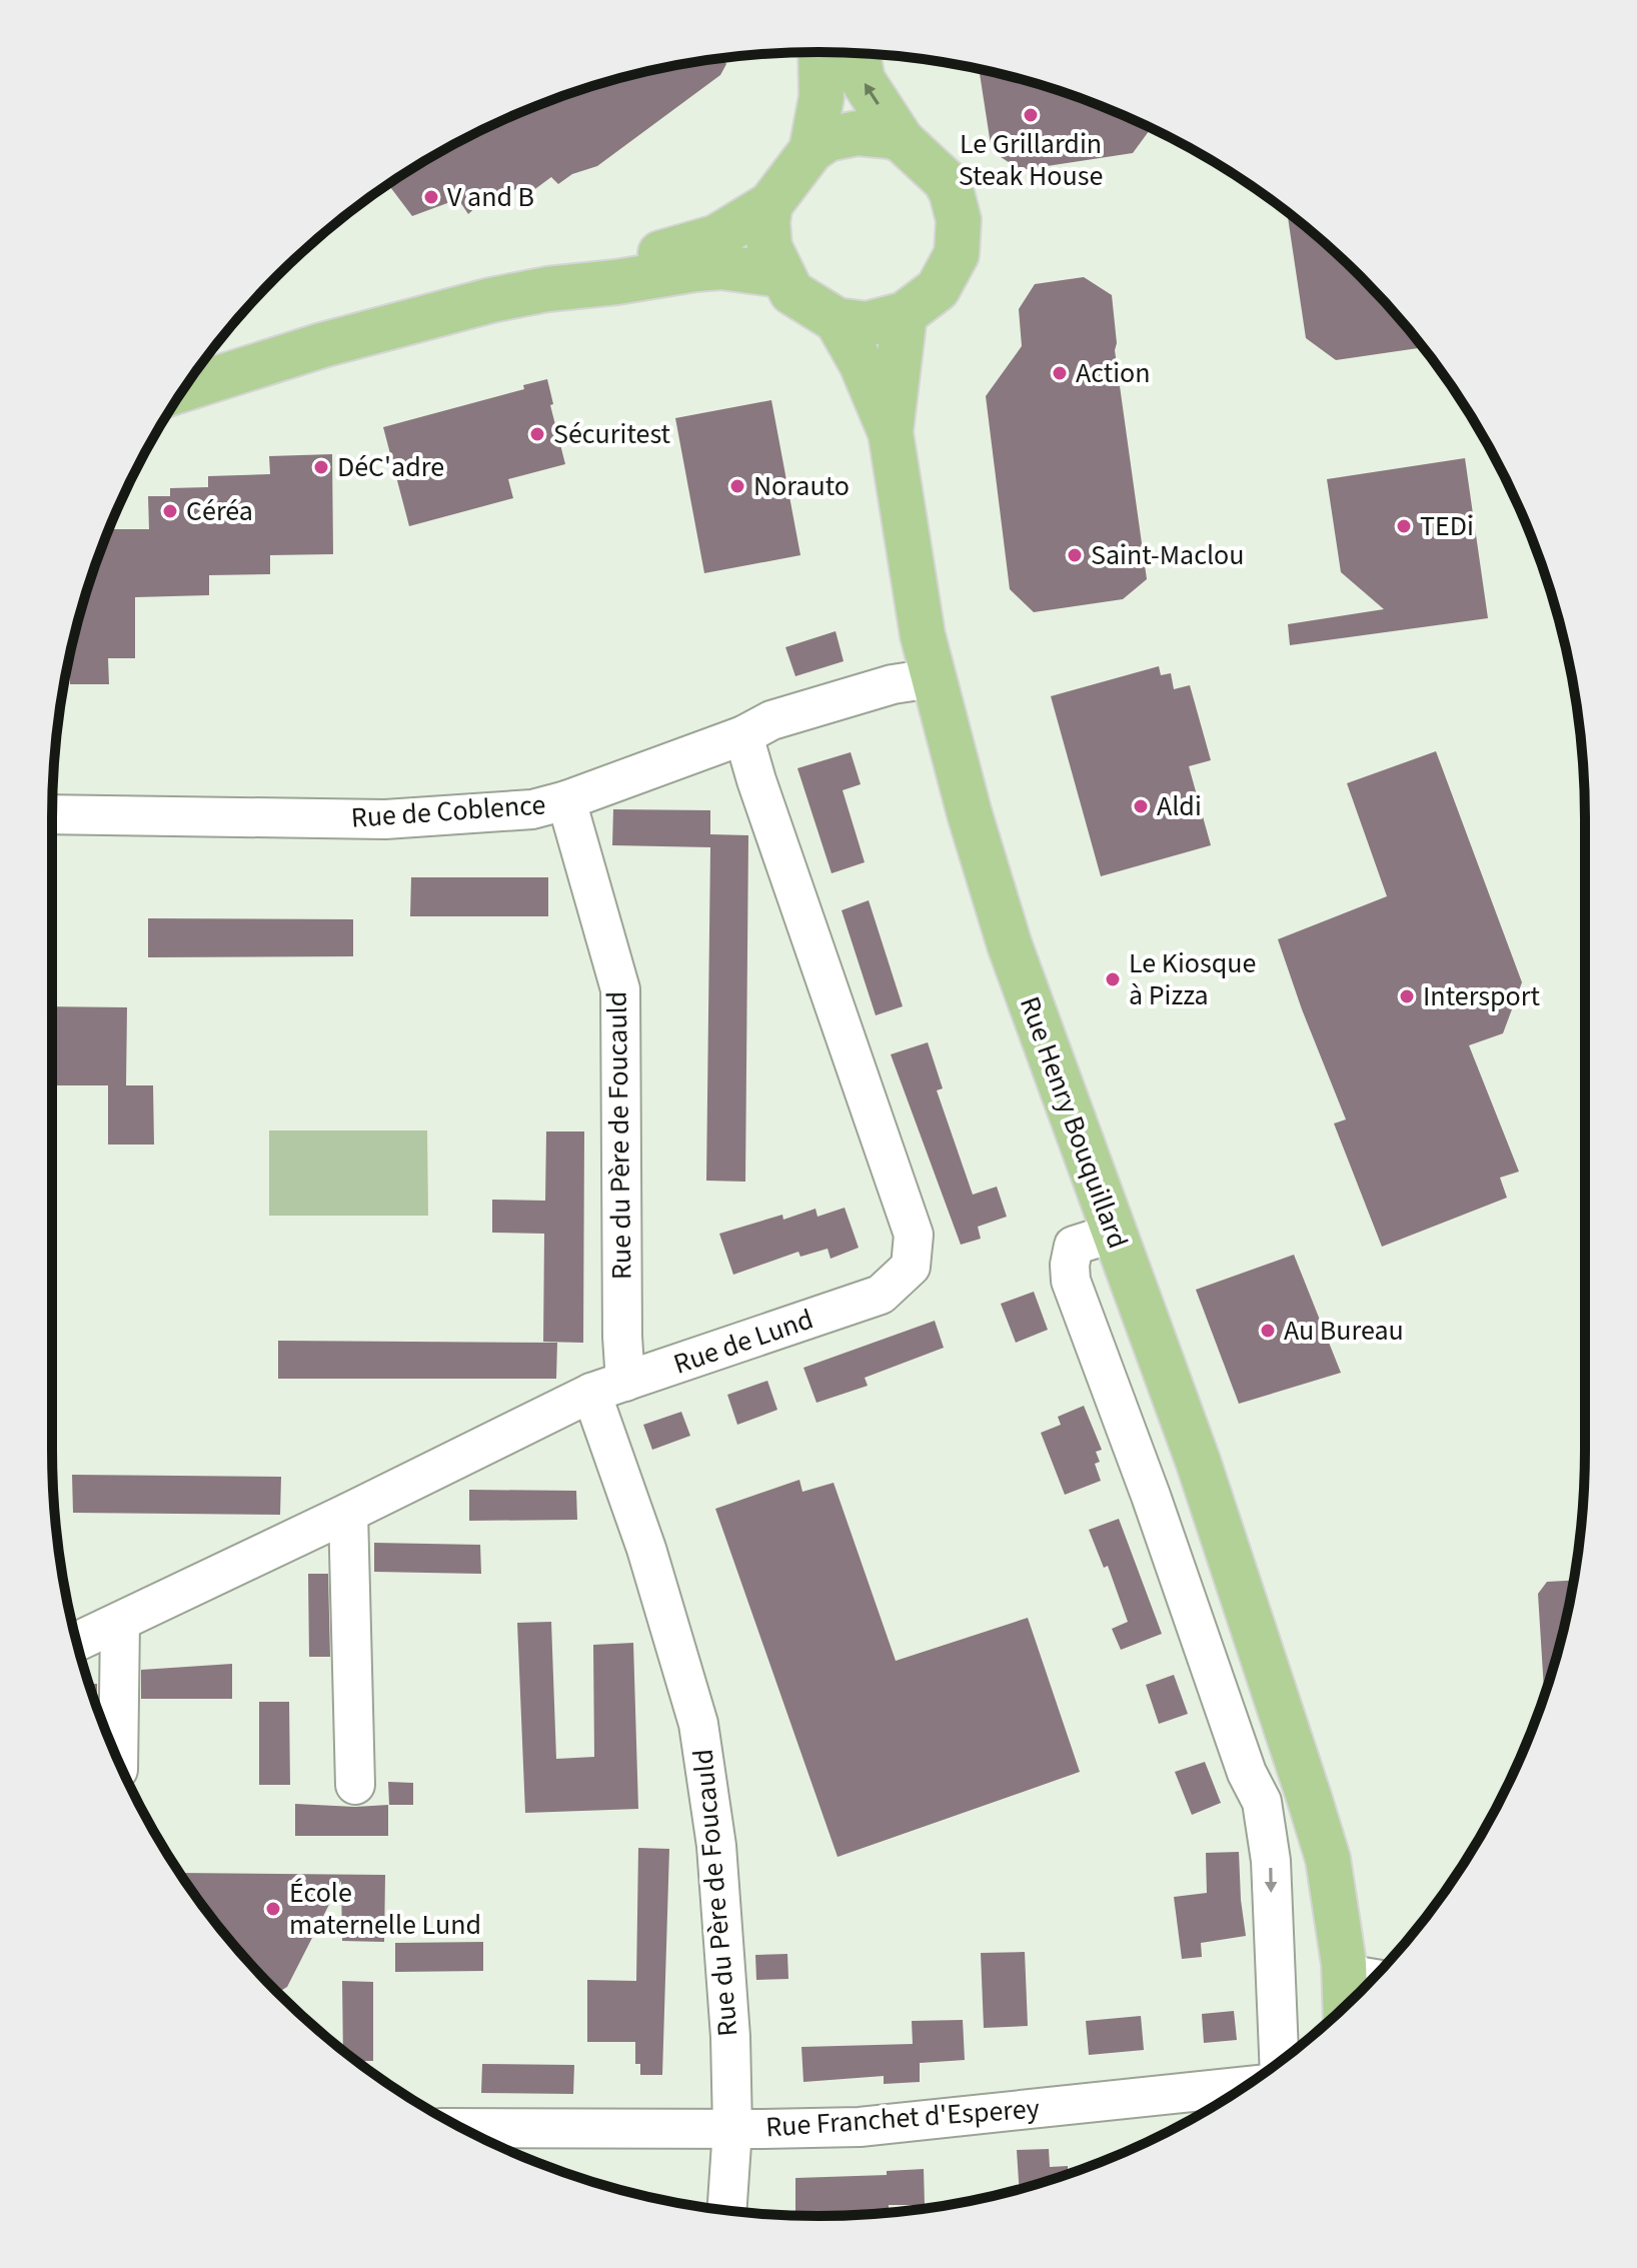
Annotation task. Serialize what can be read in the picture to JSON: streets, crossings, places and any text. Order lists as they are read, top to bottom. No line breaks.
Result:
{"streets":{"main road":["Rue Henry Bouquillard"],"street":["Rue de Coblence","Rue du Père de Foucauld","Rue de Lund","Rue Franchet d'Esperey"]},"crossings":[["Rue de Coblence","Rue Henry Bouquillard"],["Rue de Coblence","Rue du Père de Foucauld"],["Rue de Coblence","Rue de Lund"],["Rue du Père de Foucauld","Rue de Lund"],["Rue du Père de Foucauld","Rue Franchet d'Esperey"]],"places":["Le Grillardin Steak House","V and B","Action","Sécuritest","DéC'adre","Norauto","Céréa","TEDi","Saint-Maclou","Aldi","Le Kiosque à Pizza","Intersport","Au Bureau","École maternelle Lund"]}
